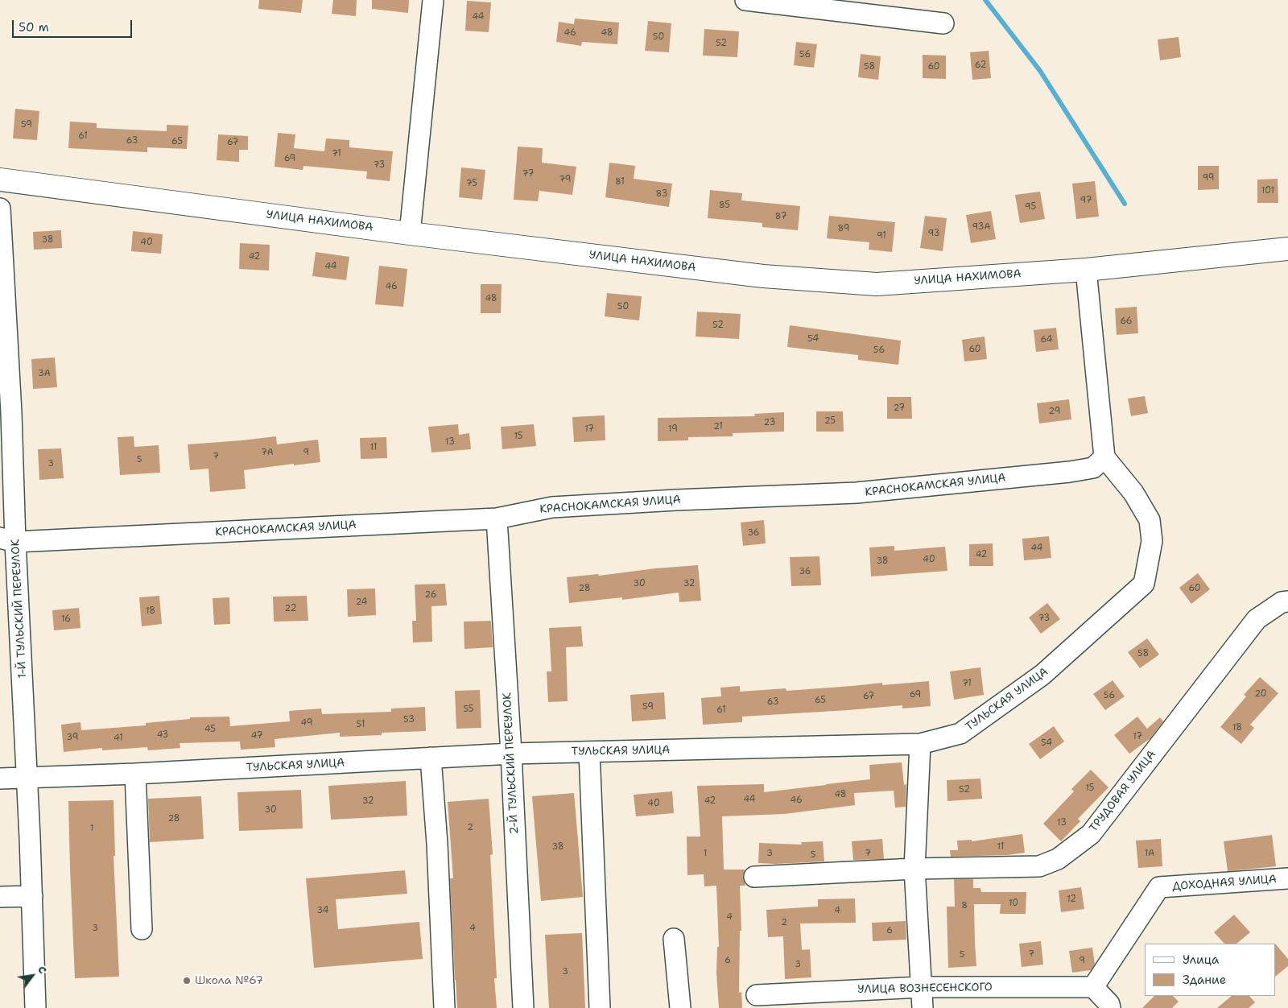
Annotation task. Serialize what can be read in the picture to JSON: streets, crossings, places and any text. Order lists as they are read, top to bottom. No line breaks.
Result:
{"streets":{"main road":["УЛИЦА НАХИМОВА"],"street":["КРАСНОКАМСКАЯ УЛИЦА","1-Й ТУЛЬСКИЙ ПЕРЕУЛОК","ТУЛЬСКАЯ УЛИЦА","2-Й ТУЛЬСКИЙ ПЕРЕУЛОК","ТРУДОВАЯ УЛИЦА","ДОХОДНАЯ УЛИЦА","УЛИЦА ВОЗНЕСЕНСКОГО"]},"crossings":[["КРАСНОКАМСКАЯ УЛИЦА","1-Й ТУЛЬСКИЙ ПЕРЕУЛОК"],["КРАСНОКАМСКАЯ УЛИЦА","ТУЛЬСКАЯ УЛИЦА"],["КРАСНОКАМСКАЯ УЛИЦА","2-Й ТУЛЬСКИЙ ПЕРЕУЛОК"],["1-Й ТУЛЬСКИЙ ПЕРЕУЛОК","ТУЛЬСКАЯ УЛИЦА"],["ТУЛЬСКАЯ УЛИЦА","2-Й ТУЛЬСКИЙ ПЕРЕУЛОК"],["ДОХОДНАЯ УЛИЦА","УЛИЦА ВОЗНЕСЕНСКОГО"]],"places":["Школа №67"],"house_numbers":["44","46","48","50","52","56","62","58","60","59","61","63","65","67","71","69","73","77","99","79","81","75","101","83","97","85","95","87","93А","89","93","91","38","40","42","44","46","48","50","66","52","54","64","60","56","3А","27","29","25","23","21","17","19","15","13","11","7А","9","7","5","3","36","44","42","40","38","36","30","32","28","60","26","24","22","18","73","16","58","71","20","69","56","67","65","63","59","55","61","53","49","51","18","45","43","47","17","39","41","54","15","52","48","44","46","32","42","40","30","28","13","2","1","38","11","1","3","7","1А","5","12","10","8","34","4","4","2","3","4","6","7","5","6","9","3","3"],"legend":["Улица","Здание"],"scale_bar":"50 m","north":"top right"}
